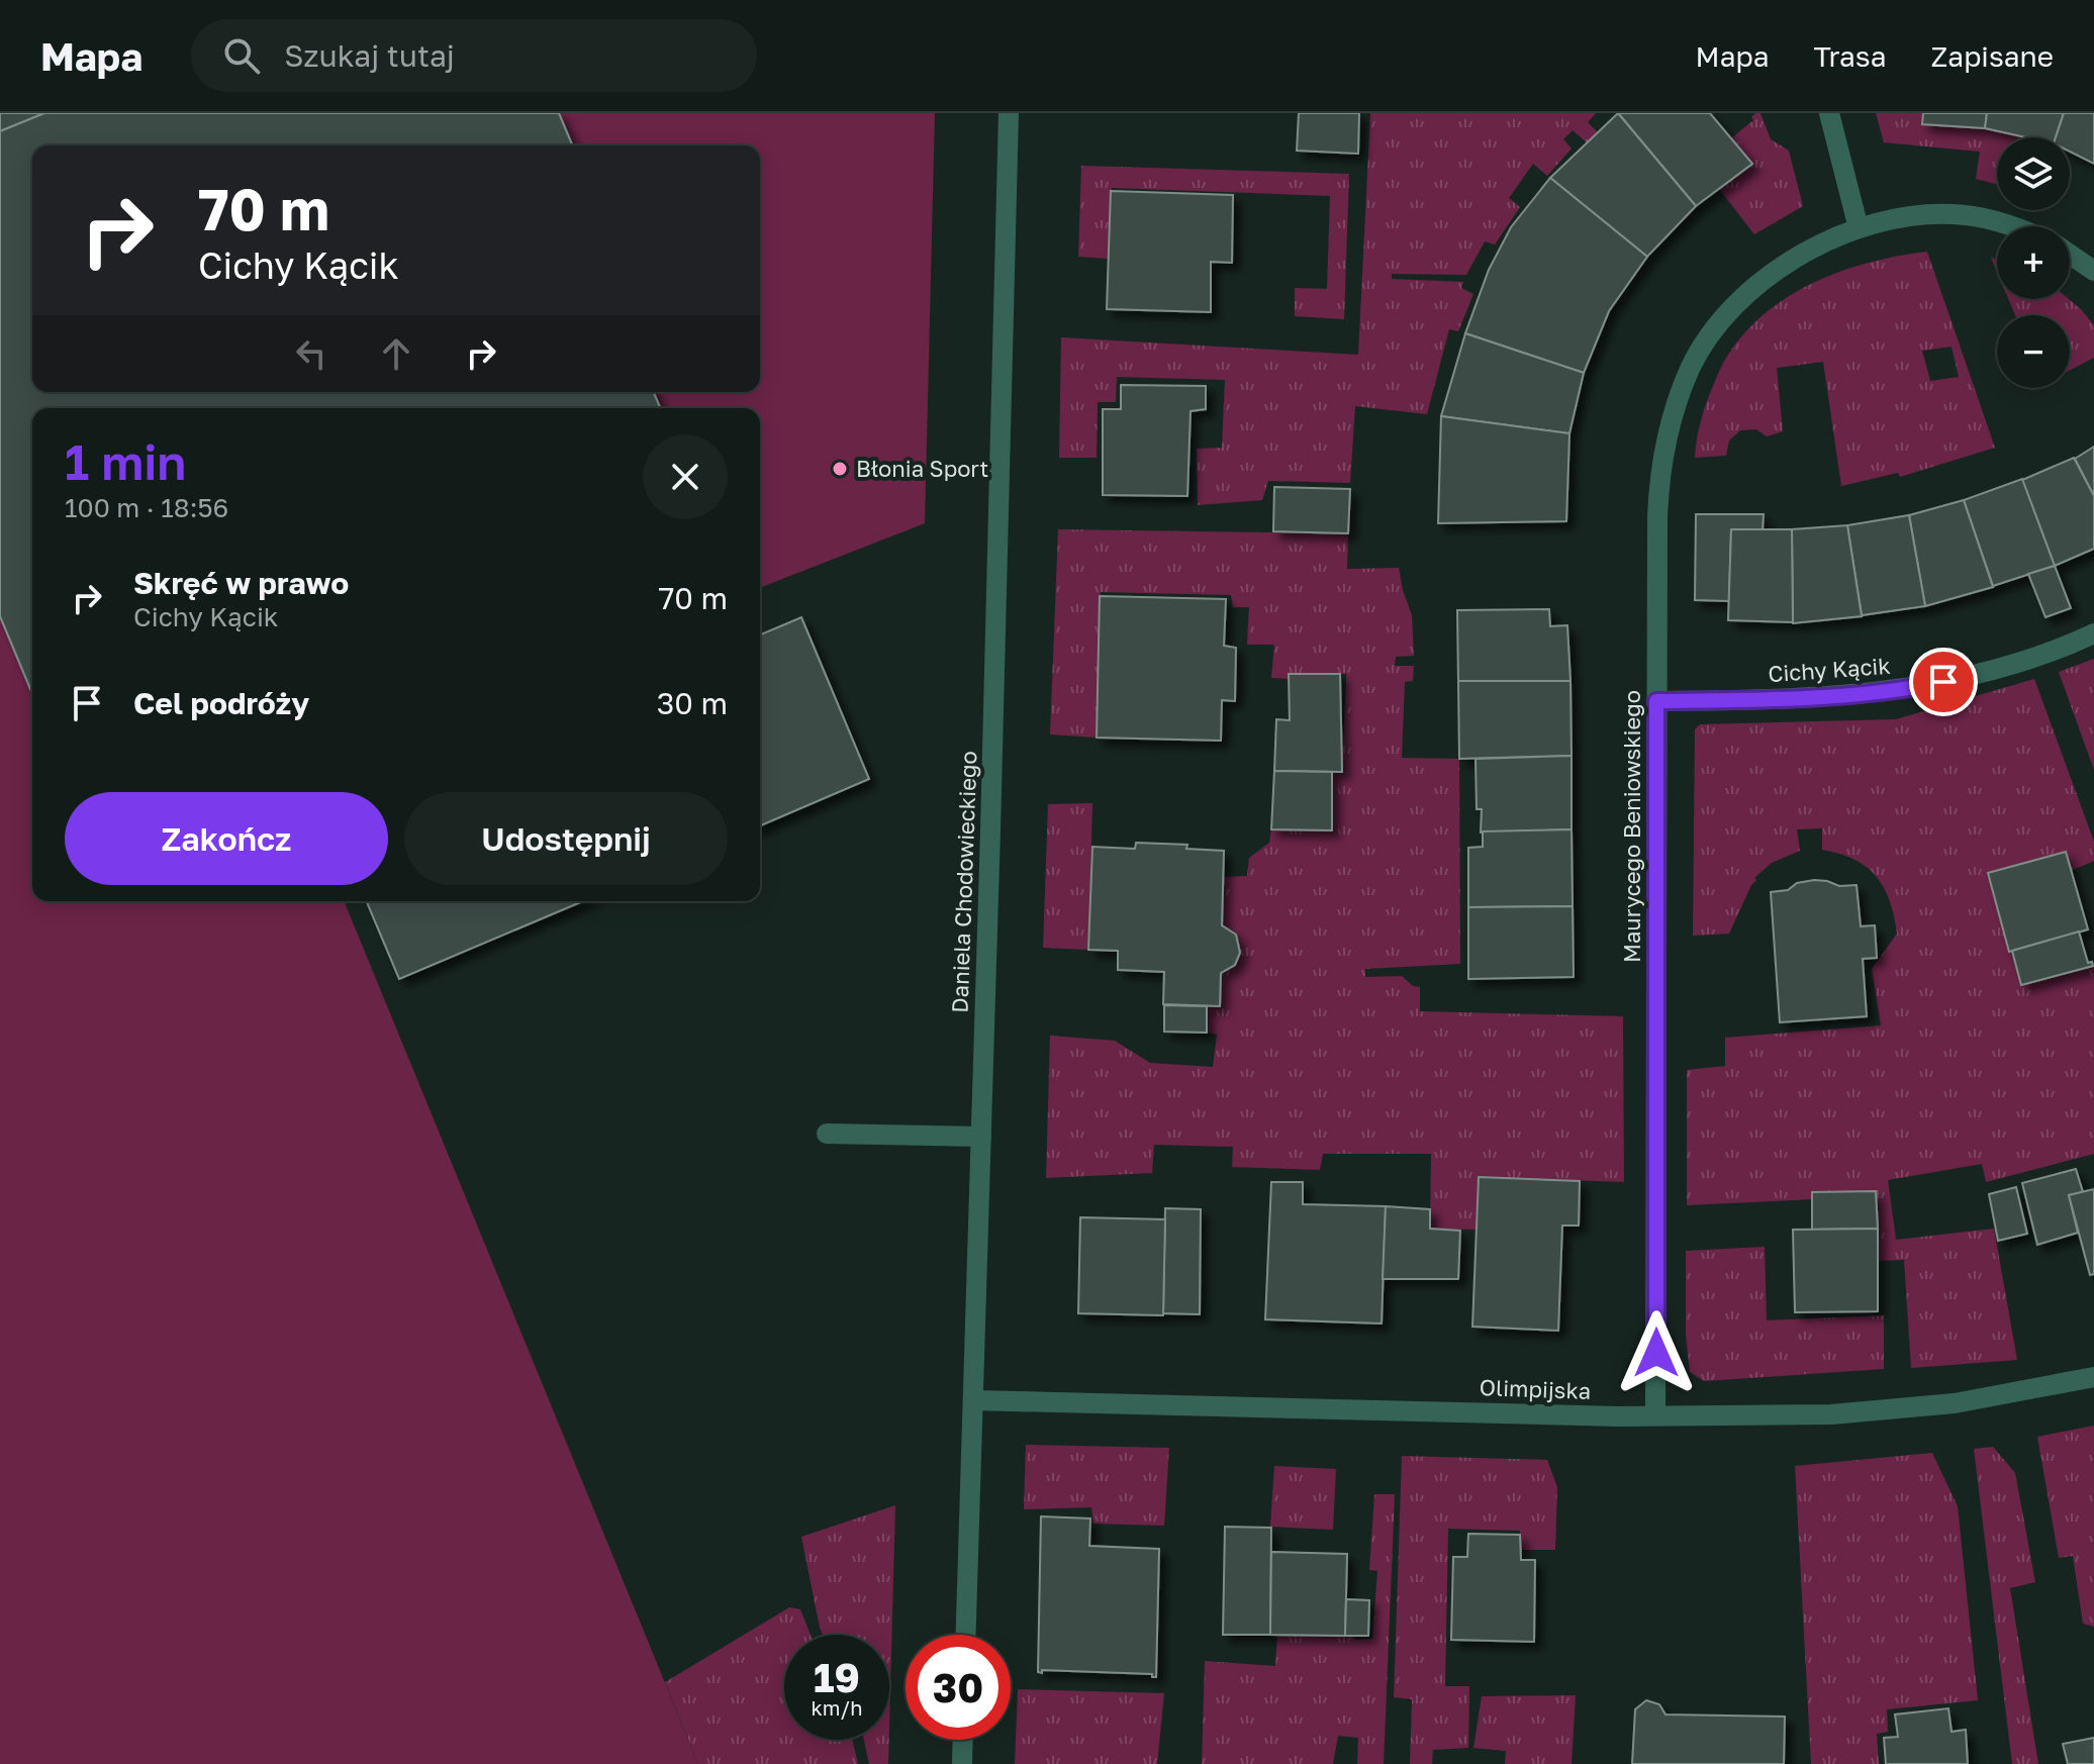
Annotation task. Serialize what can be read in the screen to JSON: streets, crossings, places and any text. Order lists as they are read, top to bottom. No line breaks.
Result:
{"streets":{"street":["Cichy Kącik","Maurycego Beniowskiego","Daniela Chodowieckiego","Olimpijska"]},"crossings":[["Cichy Kącik","Maurycego Beniowskiego"],["Maurycego Beniowskiego","Olimpijska"],["Daniela Chodowieckiego","Olimpijska"]],"places":["Błonia Sport"],"page":{"header":"Mapa","search":"Szukaj tutaj","nav":["Mapa","Trasa","Zapisane"],"map_buttons":["+","−"],"turn":["70 m","Cichy Kącik"],"heading":["1 min","100 m · 18:56"],"list":[{"name":"Skręć w prawo","note":"Cichy Kącik","value":"70 m"},{"name":"Cel podróży","value":"30 m"}],"buttons":["Zakończ","Udostępnij"],"speed":"19 km/h","limit":"30"}}
